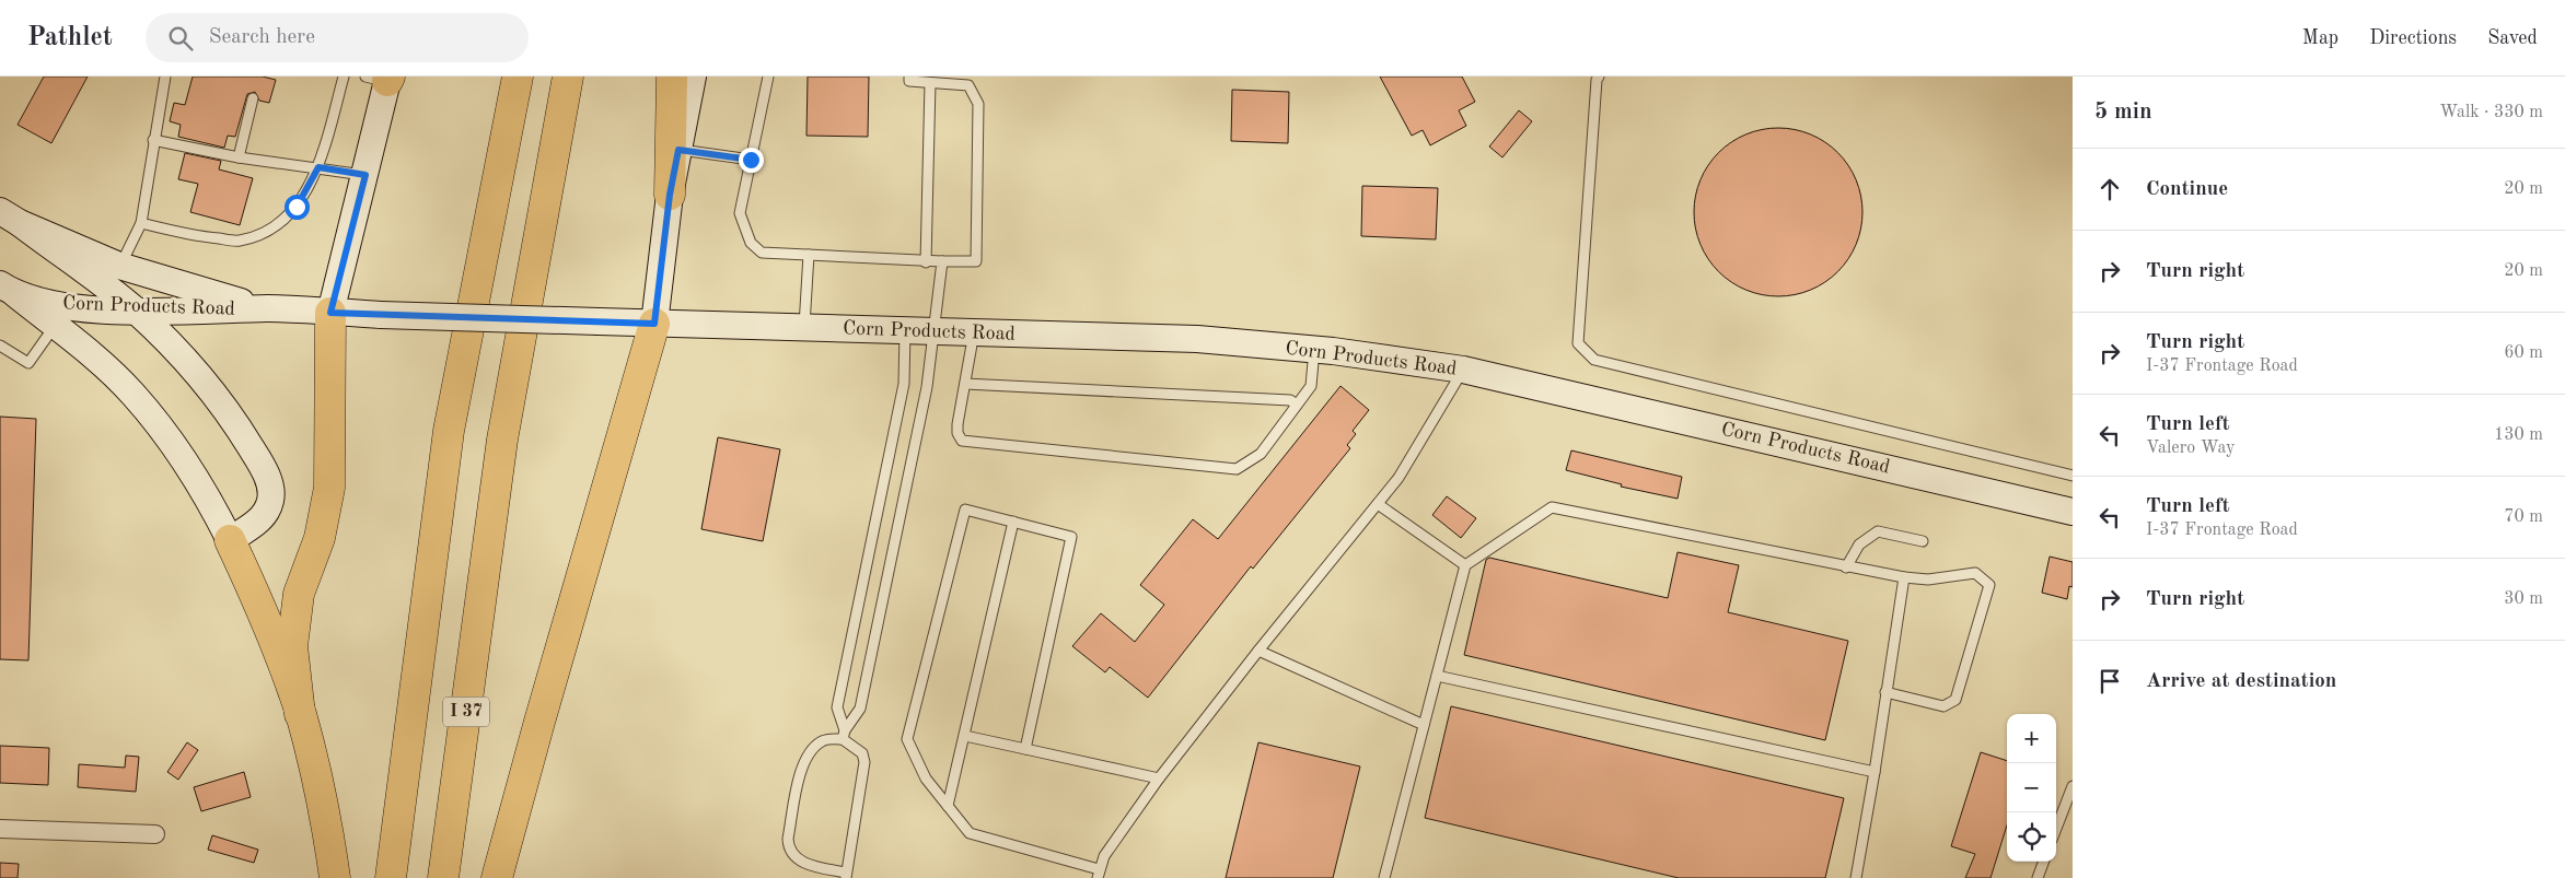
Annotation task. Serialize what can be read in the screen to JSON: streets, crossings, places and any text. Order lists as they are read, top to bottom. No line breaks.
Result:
{"streets":{"highway":["I 37"],"main road":["Corn Products Road"]},"page":{"header":"Pathlet","search":"Search here","nav":["Map","Directions","Saved"],"heading":["5 min","Walk · 330 m"],"list":[["Continue","20 m"],["Turn right","20 m"],["Turn right","I-37 Frontage Road","60 m"],["Turn left","Valero Way","130 m"],["Turn left","I-37 Frontage Road","70 m"],["Turn right","30 m"],"Arrive at destination"],"map_buttons":["+","−"]}}
